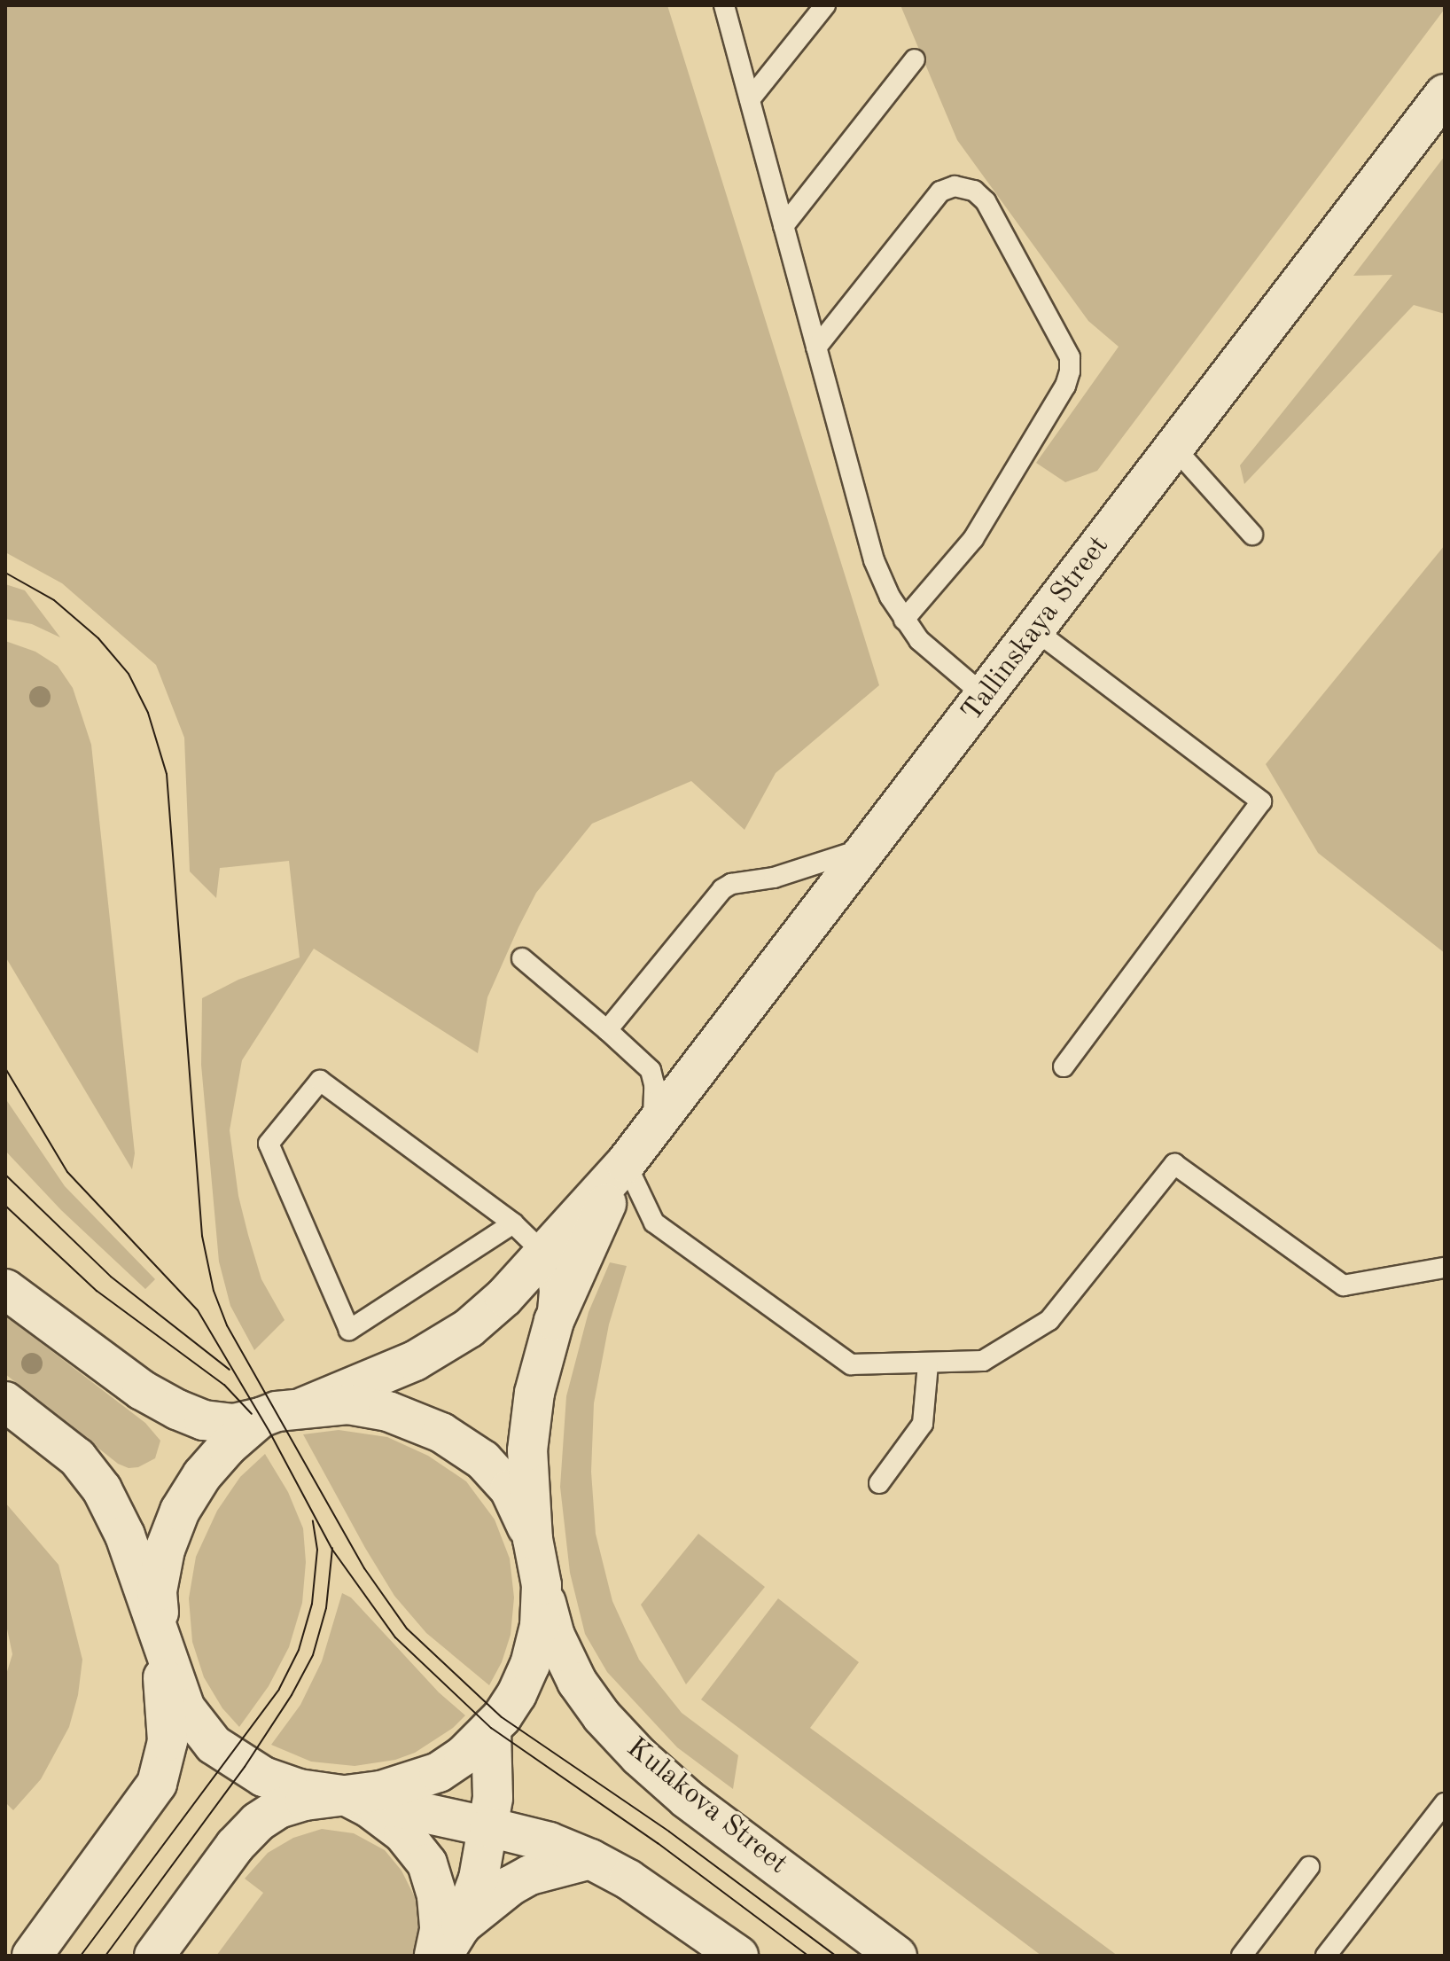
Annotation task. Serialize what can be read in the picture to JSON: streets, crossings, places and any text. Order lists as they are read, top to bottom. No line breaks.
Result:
{"streets":{"main road":["Tallinskaya Street","Kulakova Street"]},"crossings":[["Tallinskaya Street","Kulakova Street"]]}
